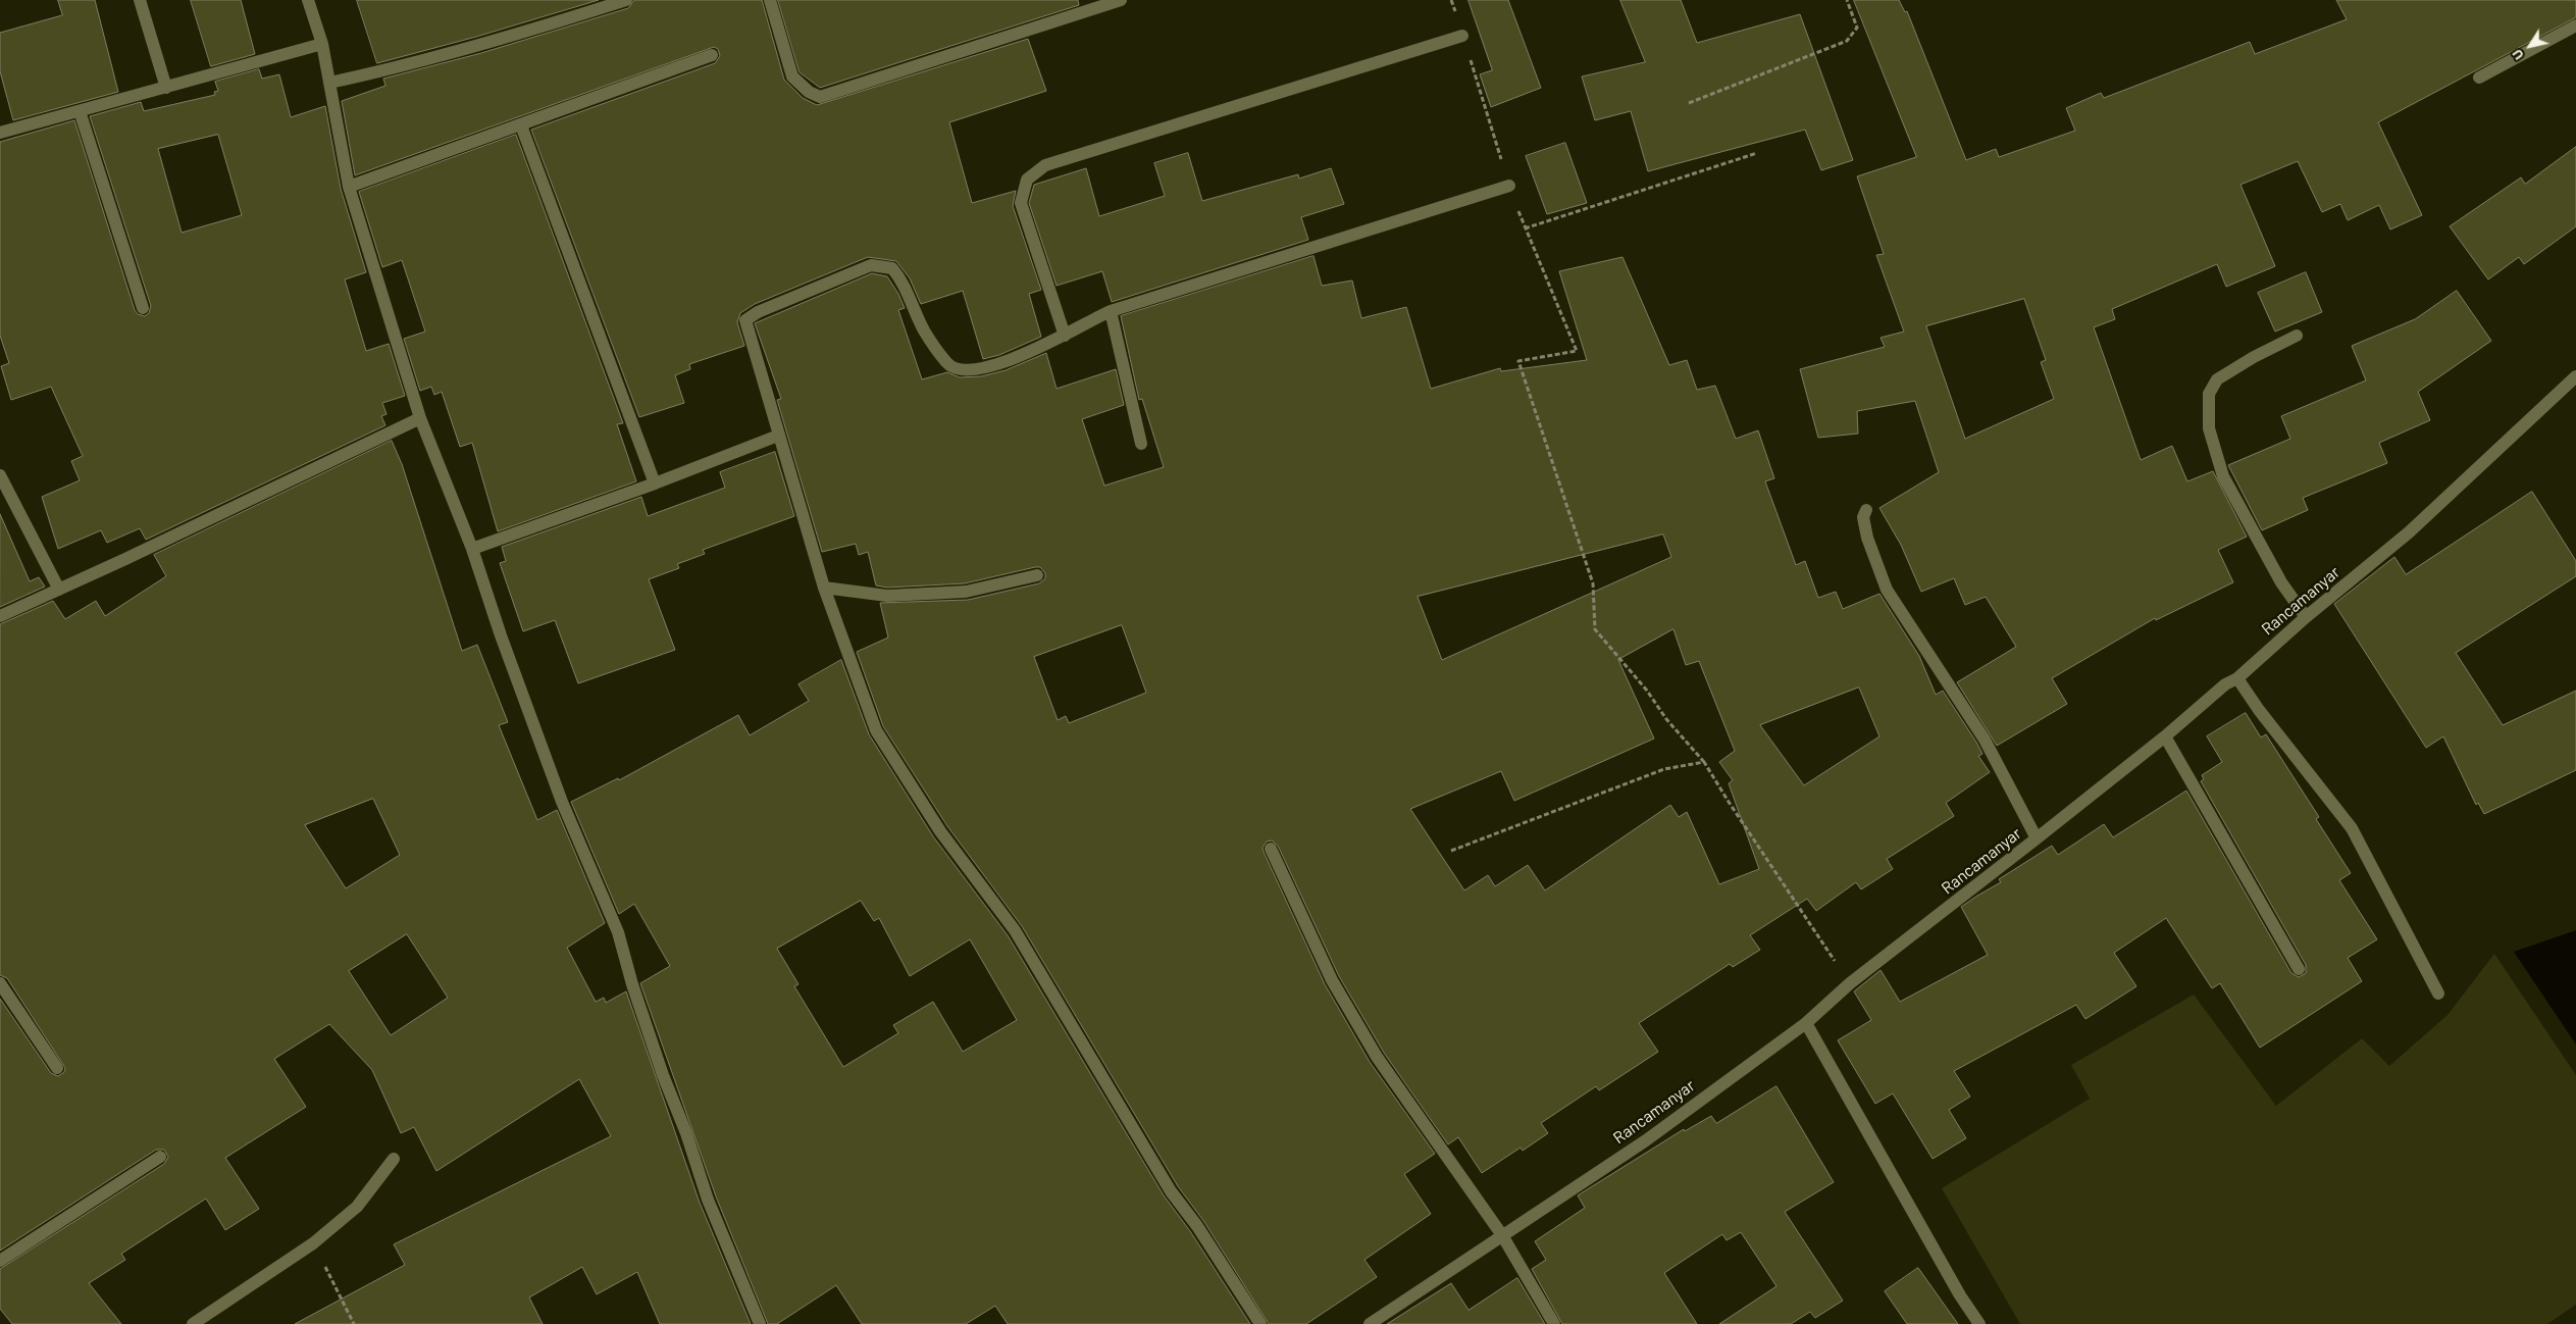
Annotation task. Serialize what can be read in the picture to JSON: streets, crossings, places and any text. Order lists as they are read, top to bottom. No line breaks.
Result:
{"streets":{"street":["Rancamanyar"]},"north":"bottom left"}
